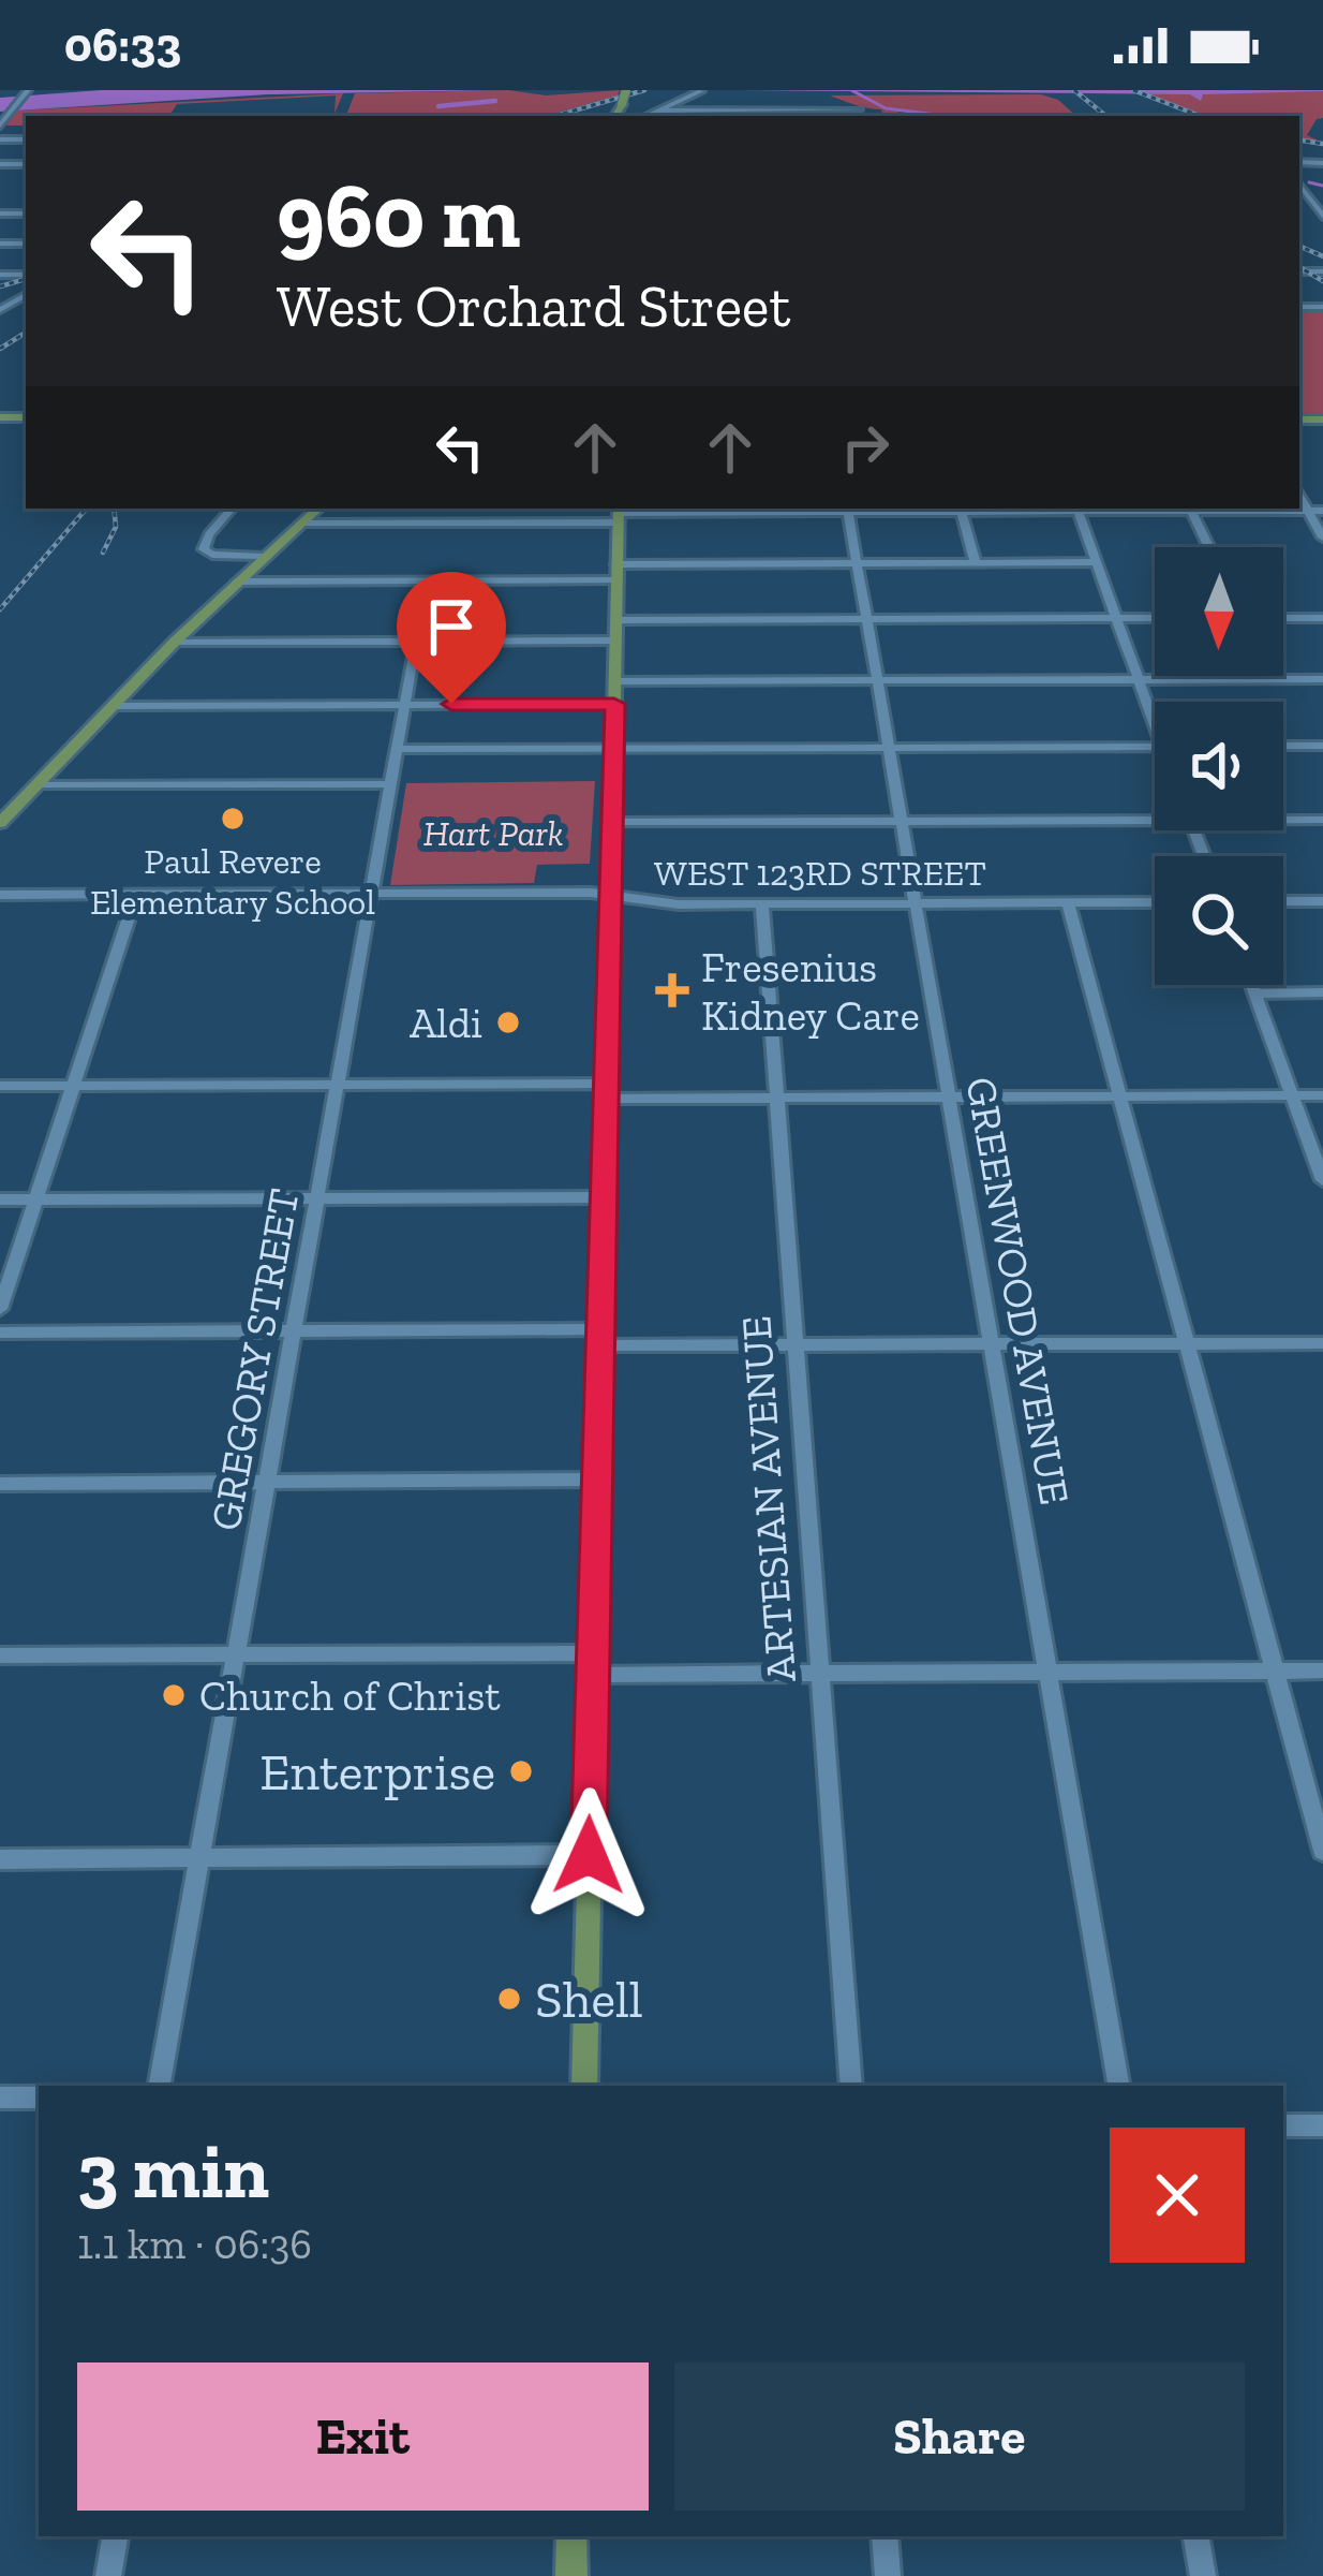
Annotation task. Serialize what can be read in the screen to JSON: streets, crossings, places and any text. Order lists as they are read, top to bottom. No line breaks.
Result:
{"streets":{"street":["WEST 123RD STREET","GREENWOOD AVENUE","GREGORY STREET","ARTESIAN AVENUE"]},"crossings":[["WEST 123RD STREET","GREENWOOD AVENUE"],["WEST 123RD STREET","GREGORY STREET"],["WEST 123RD STREET","ARTESIAN AVENUE"]],"parks":["Hart Park"],"places":{"other":["Paul Revere Elementary School","Aldi","Church of Christ","Enterprise","Shell"],"health":["Fresenius Kidney Care"]},"north":"bottom","page":{"status":"06:33","turn":["960 m","West Orchard Street"],"heading":["3 min","1.1 km · 06:36"],"buttons":["Exit","Share"]}}
